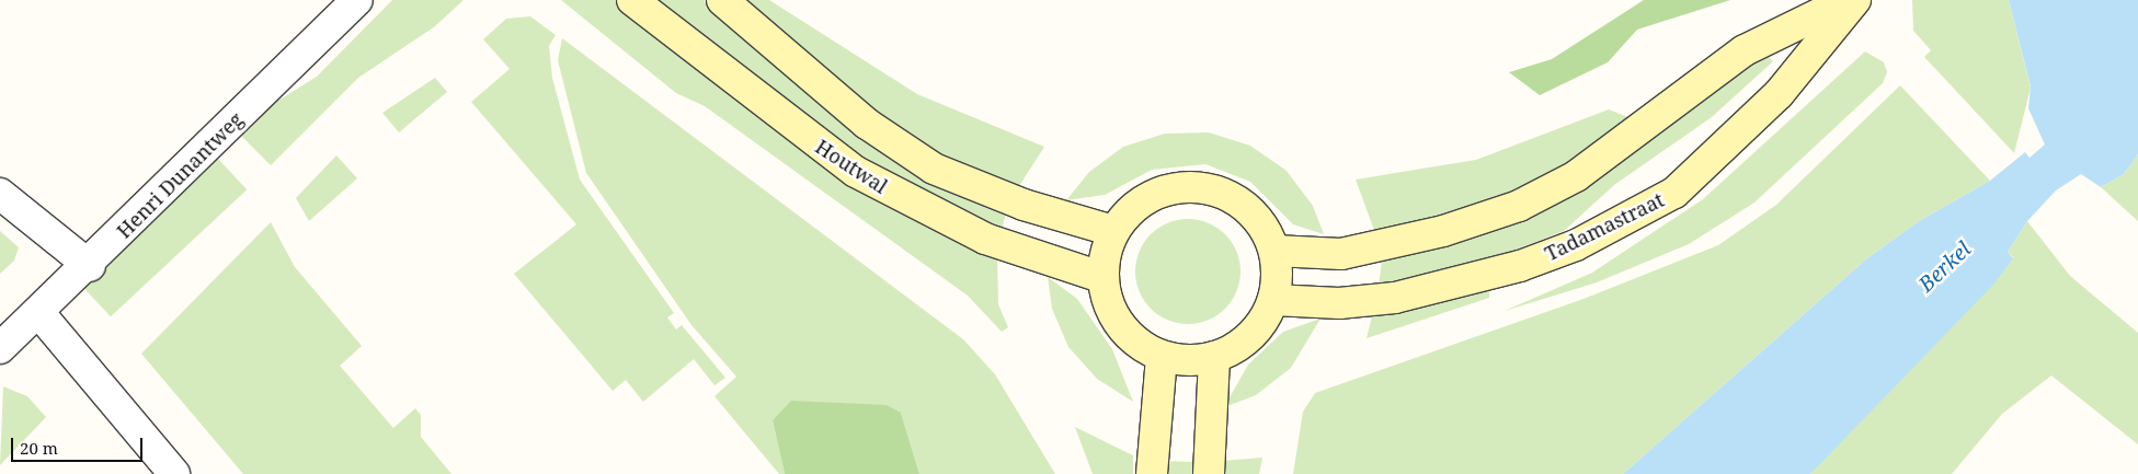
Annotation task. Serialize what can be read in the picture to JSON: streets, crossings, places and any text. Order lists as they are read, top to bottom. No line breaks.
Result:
{"streets":{"street":["Houtwal","Henri Dunantweg","Tadamastraat"]},"crossings":[["Houtwal","Tadamastraat"]],"water":["Berkel"],"scale_bar":"20 m"}
